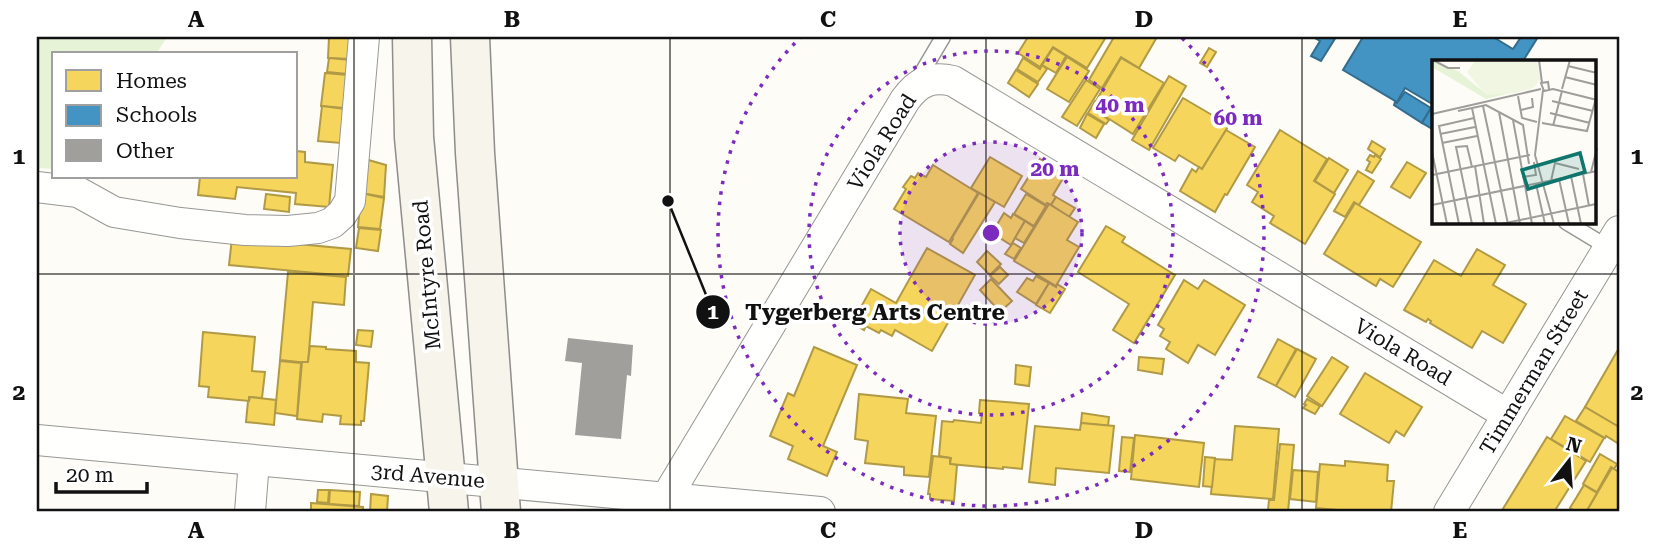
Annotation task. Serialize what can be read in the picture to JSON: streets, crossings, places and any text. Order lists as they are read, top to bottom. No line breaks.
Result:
{"streets":{"main road":["McIntyre Road"],"street":["Viola Road","Timmerman Street","3rd Avenue"]},"crossings":[["Viola Road","Timmerman Street"],["Viola Road","3rd Avenue"],["McIntyre Road","3rd Avenue"]],"places":["Tygerberg Arts Centre"],"legend":["Homes","Schools","Other"],"scale_bar":"20 m","north":"top","grid":{"columns":["A","B","C","D","E"],"rows":["1","2"]},"rings":["40 m","60 m","20 m"]}
